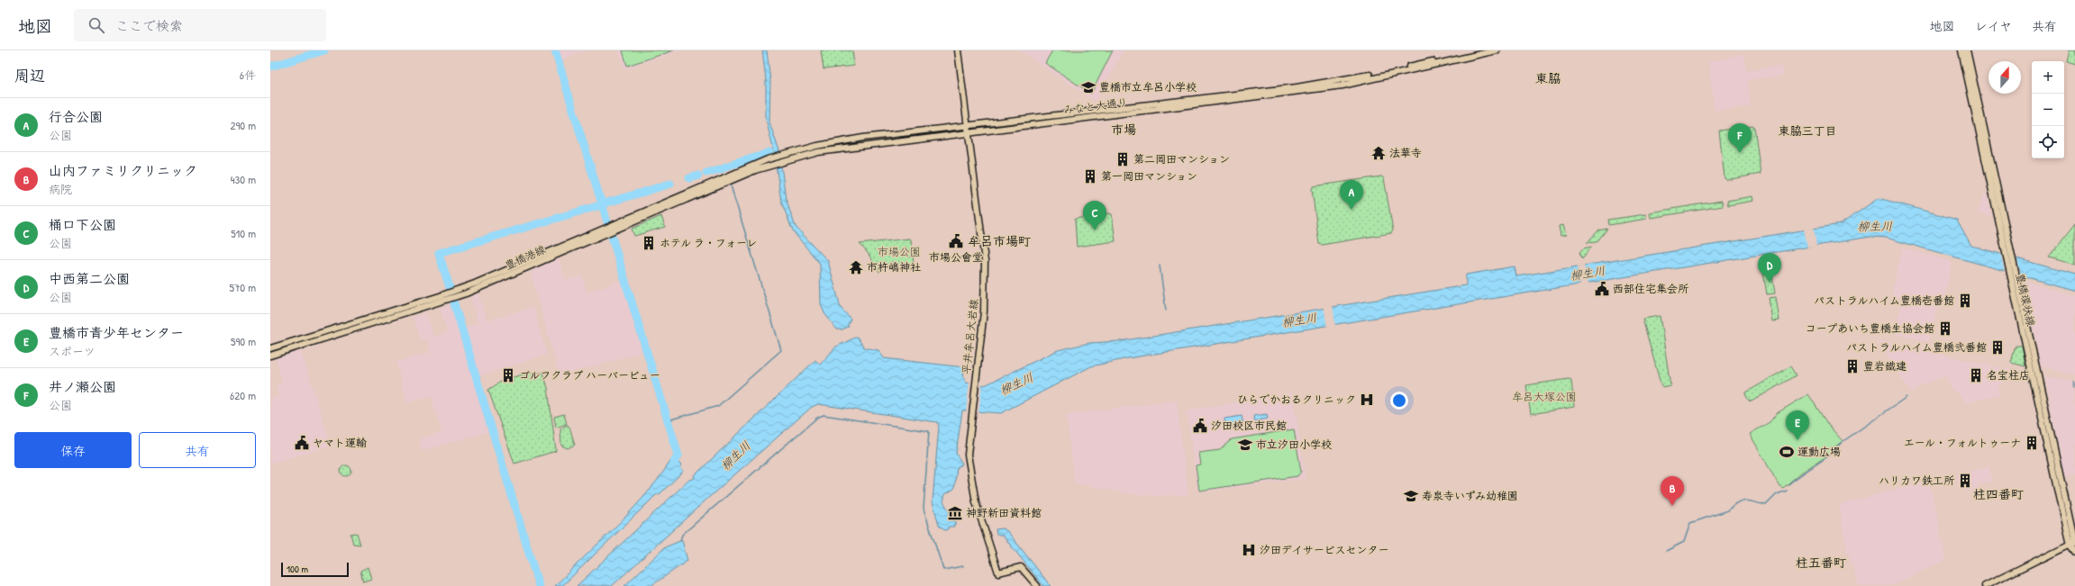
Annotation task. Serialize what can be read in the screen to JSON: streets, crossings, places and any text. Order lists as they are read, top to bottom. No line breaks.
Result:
{"streets":{"main road":["みなと大通り","豊橋港線","豊橋環状線","平井牟呂大岩線"]},"crossings":[["みなと大通り","豊橋港線"],["みなと大通り","平井牟呂大岩線"]],"districts":["東脇","市場","東脇三丁目","牟呂市場町","柱四番町","柱五番町"],"water":["柳生川"],"parks":["市場公園","牟呂大塚公園"],"places":{"school or university":["豊橋市立牟呂小学校","市立汐田小学校","寿泉寺いずみ幼稚園"],"temple":["法華寺","市杵嶋神社"],"building":["第二岡田マンション","第一岡田マンション","ホテル ラ・フォーレ","パストラルハイム豊橋壱番館","コープあいち豊橋生協会館","パストラルハイム豊橋弐番館","豊岩鐵建","ゴルフクラブ ハーバービュー","名宝柱店","エール・フォルトゥーナ","ハリカワ鉄工所"],"public building":["市場公會堂","西部住宅集会所","汐田校区市民館","ヤマト運輸"],"hospital":["ひらでかおるクリニック","汐田デイサービスセンター"],"sports":["運動広場"],"museum":["神野新田資料館"]},"scale_bar":"100 m","north":"top","page":{"header":"地図","search":"ここで検索","nav":["地図","レイヤ","共有"],"heading":["周辺","6件"],"map_buttons":["+","−"],"list":[{"mark":"A","name":"行合公園","note":"公園","value":"290 m"},{"mark":"B","name":"山内ファミリクリニック","note":"病院","value":"430 m"},{"mark":"C","name":"桶口下公園","note":"公園","value":"510 m"},{"mark":"D","name":"中西第二公園","note":"公園","value":"570 m"},{"mark":"E","name":"豊橋市青少年センター","note":"スポーツ","value":"590 m"},{"mark":"F","name":"井ノ瀬公園","note":"公園","value":"620 m"}],"pins":["F","A","C","D","E","B"],"buttons":["保存","共有"],"scale":"100 m"}}
